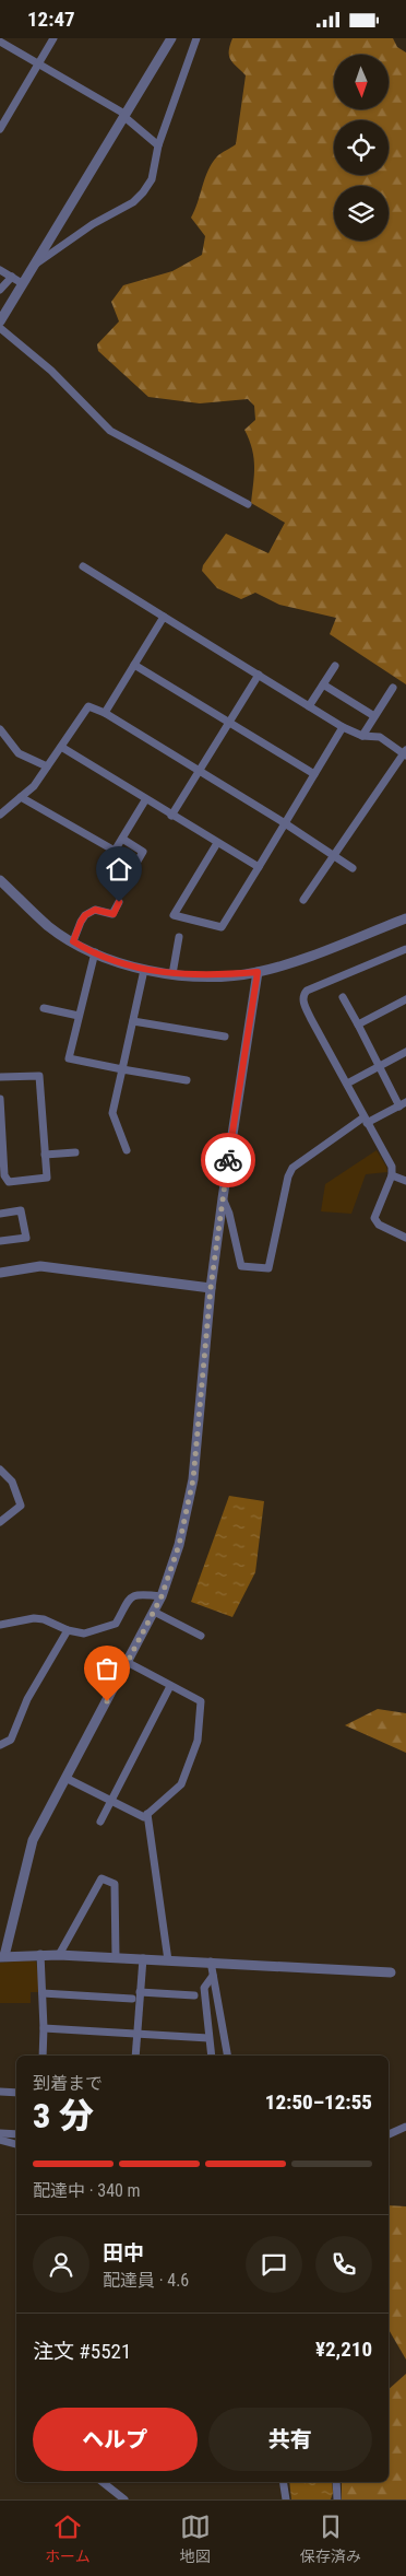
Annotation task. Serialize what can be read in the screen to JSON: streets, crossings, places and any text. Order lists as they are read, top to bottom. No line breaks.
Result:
{"north":"bottom","page":{"status":"12:47","heading":["3 分","到着まで","12:50–12:55"],"panel":["田中","配達員 · 4.6","注文 #5521","¥2,210"],"bar":"配達中 · 340 m","buttons":["ヘルプ","共有"],"tabs":["ホーム","地図","保存済み"]}}
